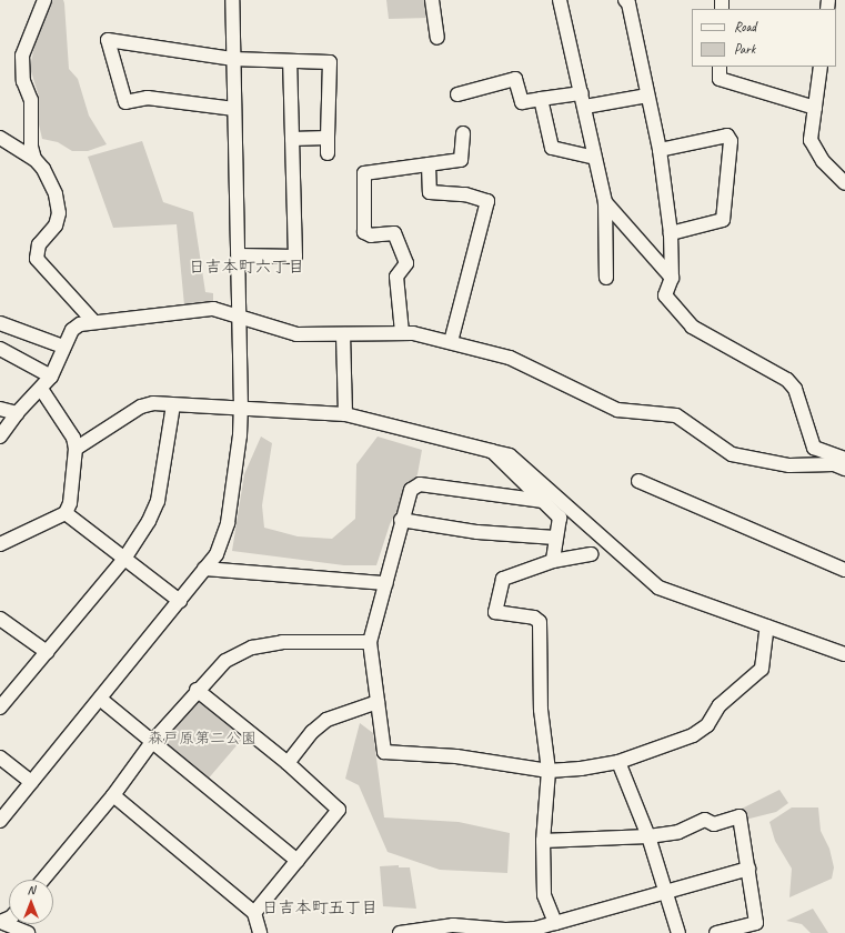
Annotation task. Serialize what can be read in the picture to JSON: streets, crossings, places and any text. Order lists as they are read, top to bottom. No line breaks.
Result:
{"districts":["日吉本町六丁目","日吉本町五丁目"],"parks":["森戸原第二公園"],"legend":["Road","Park"],"north":"top"}
